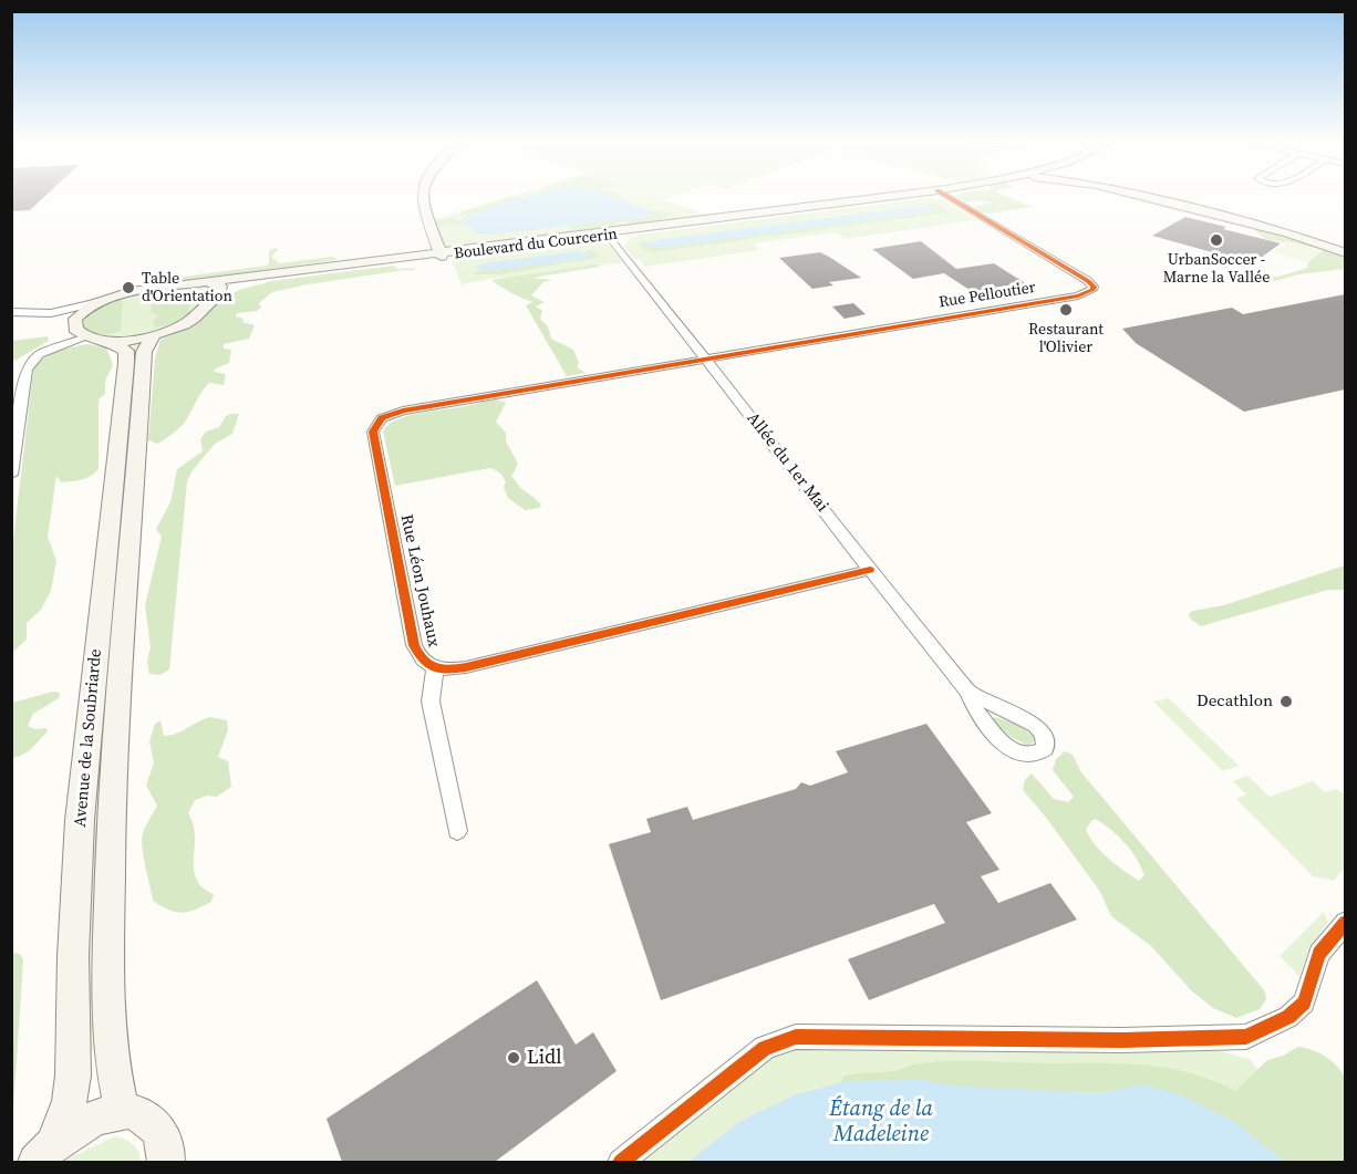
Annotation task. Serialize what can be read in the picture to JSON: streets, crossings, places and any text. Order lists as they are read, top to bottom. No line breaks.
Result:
{"streets":{"street":["Boulevard du Courcerin","Rue Pelloutier","Allée du 1er Mai","Rue Léon Jouhaux","Avenue de la Soubriarde"]},"crossings":[["Boulevard du Courcerin","Allée du 1er Mai"],["Boulevard du Courcerin","Avenue de la Soubriarde"],["Rue Pelloutier","Allée du 1er Mai"],["Rue Pelloutier","Rue Léon Jouhaux"],["Allée du 1er Mai","Rue Léon Jouhaux"]],"water":["Étang de la Madeleine"],"places":["UrbanSoccer - Marne la Vallée","Table d'Orientation","Restaurant l'Olivier","Decathlon","Lidl"]}
